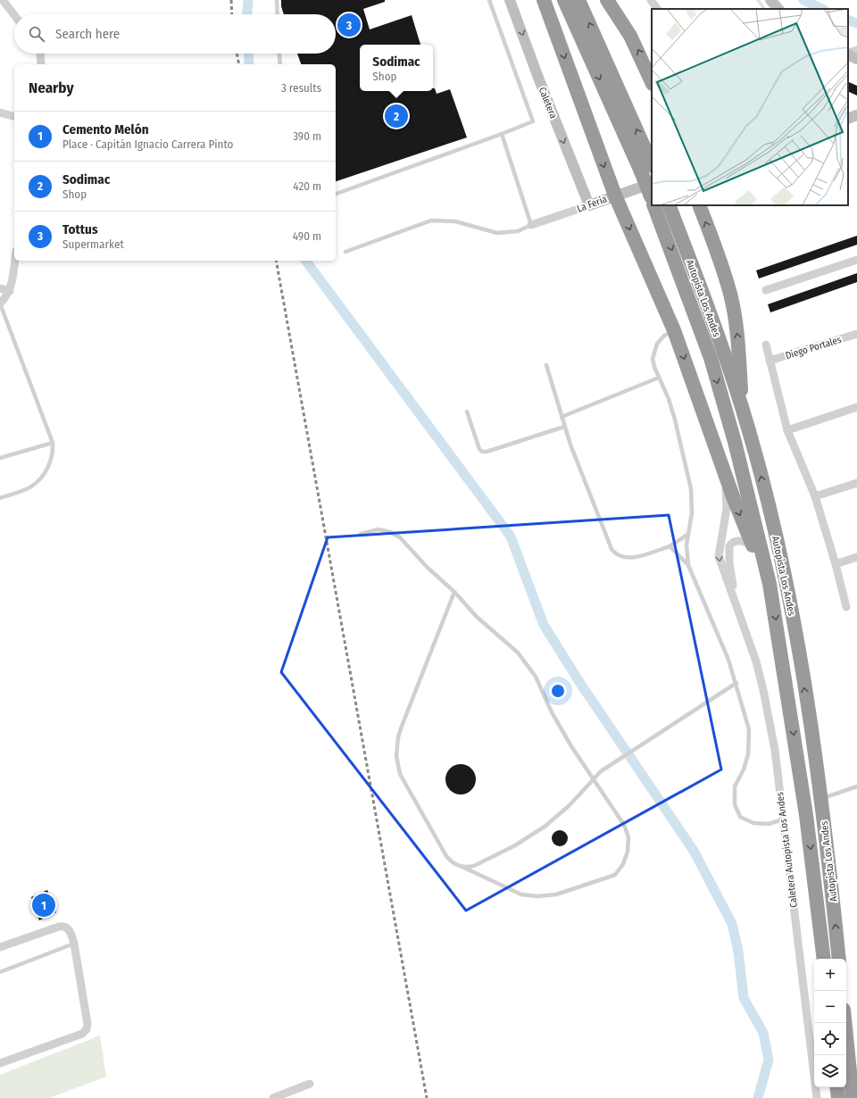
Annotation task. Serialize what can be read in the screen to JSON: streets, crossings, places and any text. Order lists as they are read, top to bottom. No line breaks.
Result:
{"streets":{"highway":["Autopista Los Andes"],"main road":["Caletera","La Feria"],"street":["Diego Portales","Caletera Autopista Los Andes"]},"crossings":[["Caletera","La Feria"]],"one_way":["Caletera"],"page":{"pins":["3","2","1"],"search":"Search here","popup":["Sodimac","Shop"],"heading":["Nearby","3 results"],"list":[{"mark":"1","name":"Cemento Melón","note":"Place · Capitán Ignacio Carrera Pinto","value":"390 m"},{"mark":"2","name":"Sodimac","note":"Shop","value":"420 m"},{"mark":"3","name":"Tottus","note":"Supermarket","value":"490 m"}],"map_buttons":["+","−"]}}
